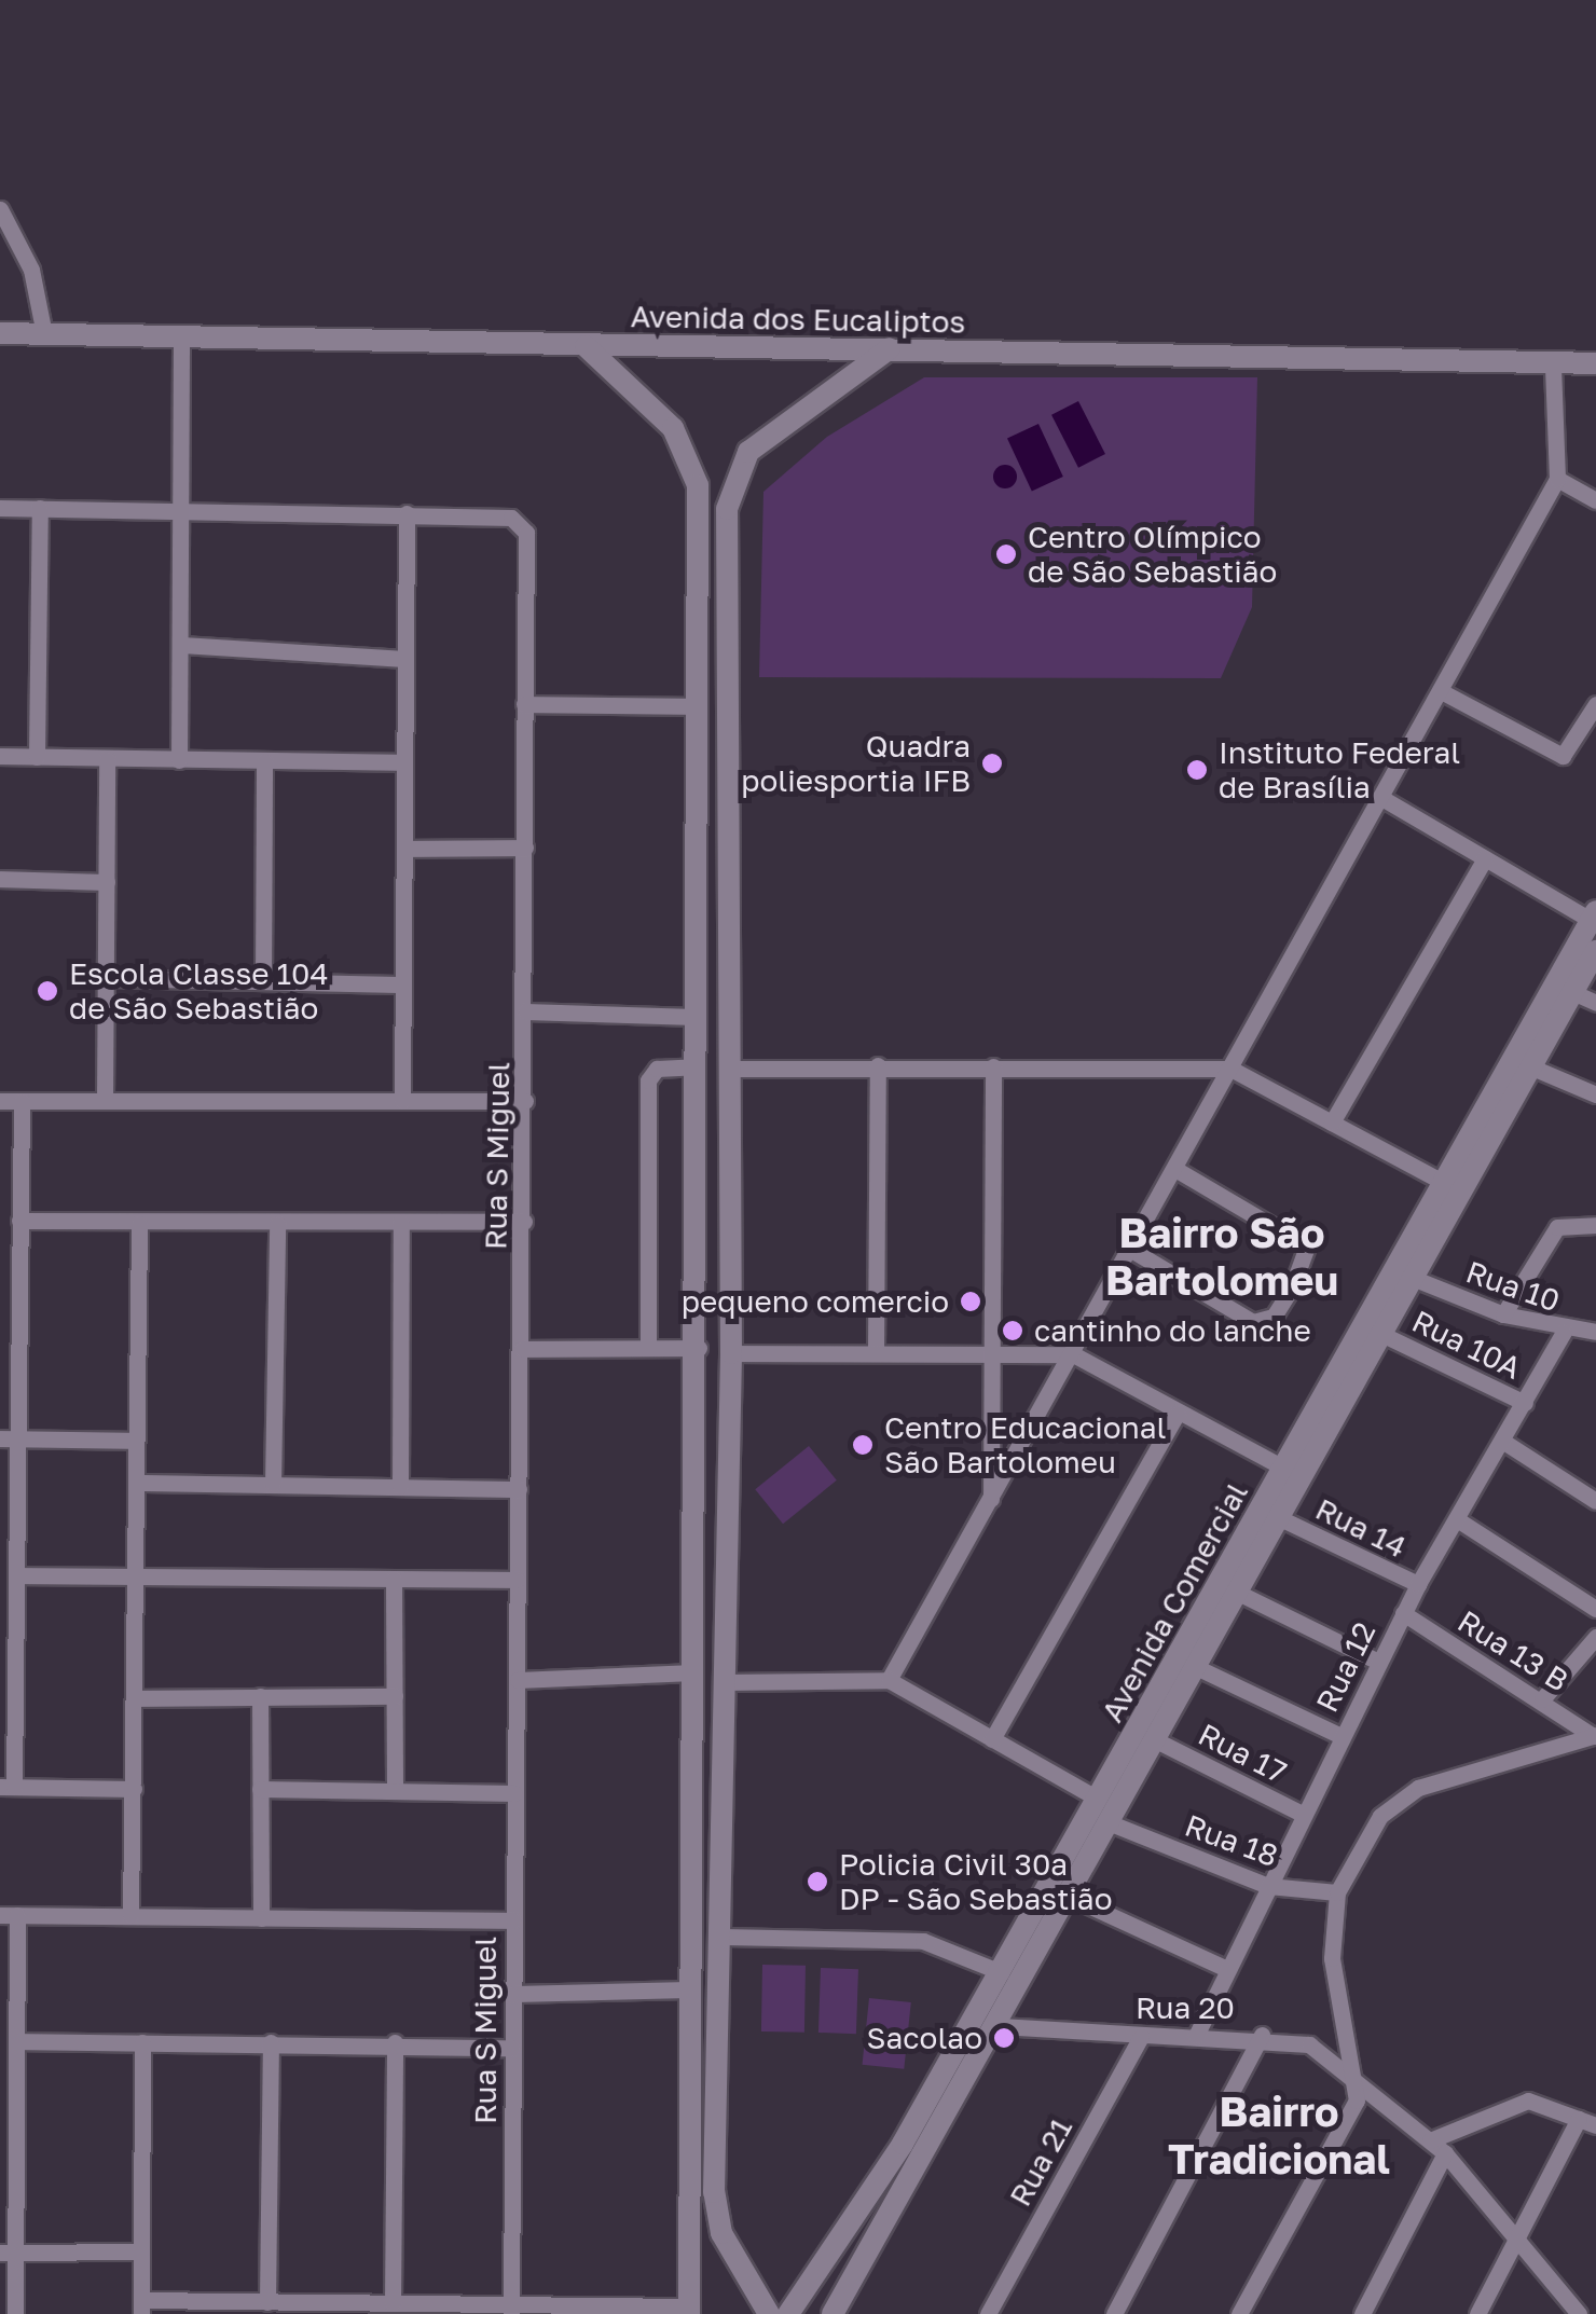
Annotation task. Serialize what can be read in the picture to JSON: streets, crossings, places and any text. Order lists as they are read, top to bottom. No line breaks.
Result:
{"streets":{"street":["Avenida dos Eucaliptos","Rua S Miguel","Rua 10","Rua 10A","Rua 14","Avenida Comercial","Rua 13 B","Rua 12","Rua 17","Rua 18","Rua 20","Rua 21"]},"crossings":[["Rua 10","Avenida Comercial"],["Rua 10","Rua 12"],["Rua 10A","Avenida Comercial"],["Rua 10A","Rua 12"],["Rua 14","Avenida Comercial"],["Rua 14","Rua 12"],["Avenida Comercial","Rua 17"],["Avenida Comercial","Rua 18"],["Avenida Comercial","Rua 20"],["Rua 13 B","Rua 12"],["Rua 12","Rua 17"],["Rua 12","Rua 18"],["Rua 12","Rua 20"],["Rua 20","Rua 21"]],"districts":["Bairro São Bartolomeu","Bairro Tradicional"],"places":["Centro Olímpico de São Sebastião","Quadra poliesportia IFB","Instituto Federal de Brasília","Escola Classe 104 de São Sebastião","pequeno comercio","cantinho do lanche","Centro Educacional São Bartolomeu","Policia Civil 30ª DP - São Sebastião","Sacolao"]}
